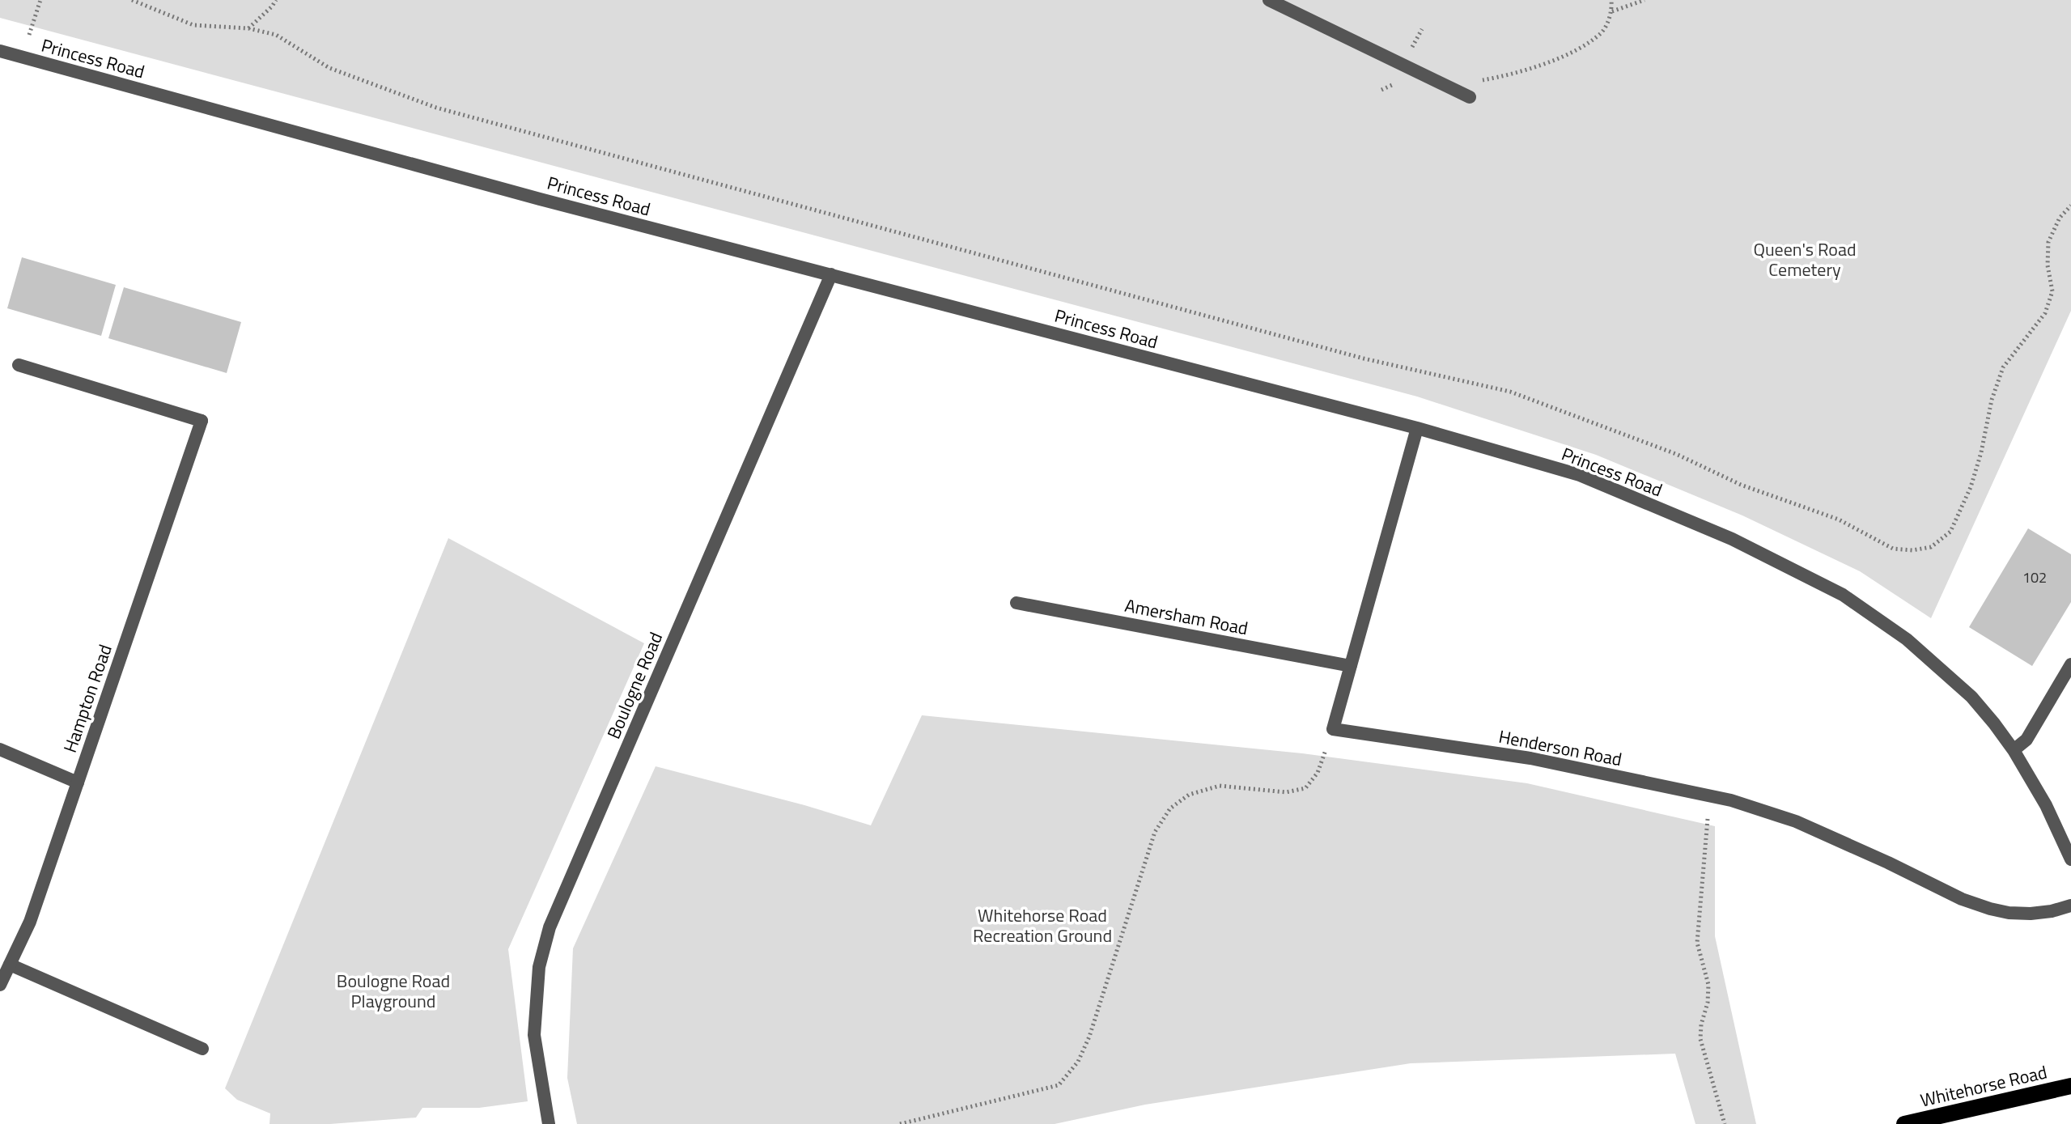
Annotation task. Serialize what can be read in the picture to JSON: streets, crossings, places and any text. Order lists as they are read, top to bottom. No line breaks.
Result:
{"streets":{"main road":["Whitehorse Road"],"street":["Princess Road","Amersham Road","Boulogne Road","Hampton Road","Henderson Road"]},"crossings":[["Princess Road","Boulogne Road"]],"parks":["Queen's Road Cemetery","Whitehorse Road Recreation Ground","Boulogne Road Playground"],"house_numbers":["102"]}
